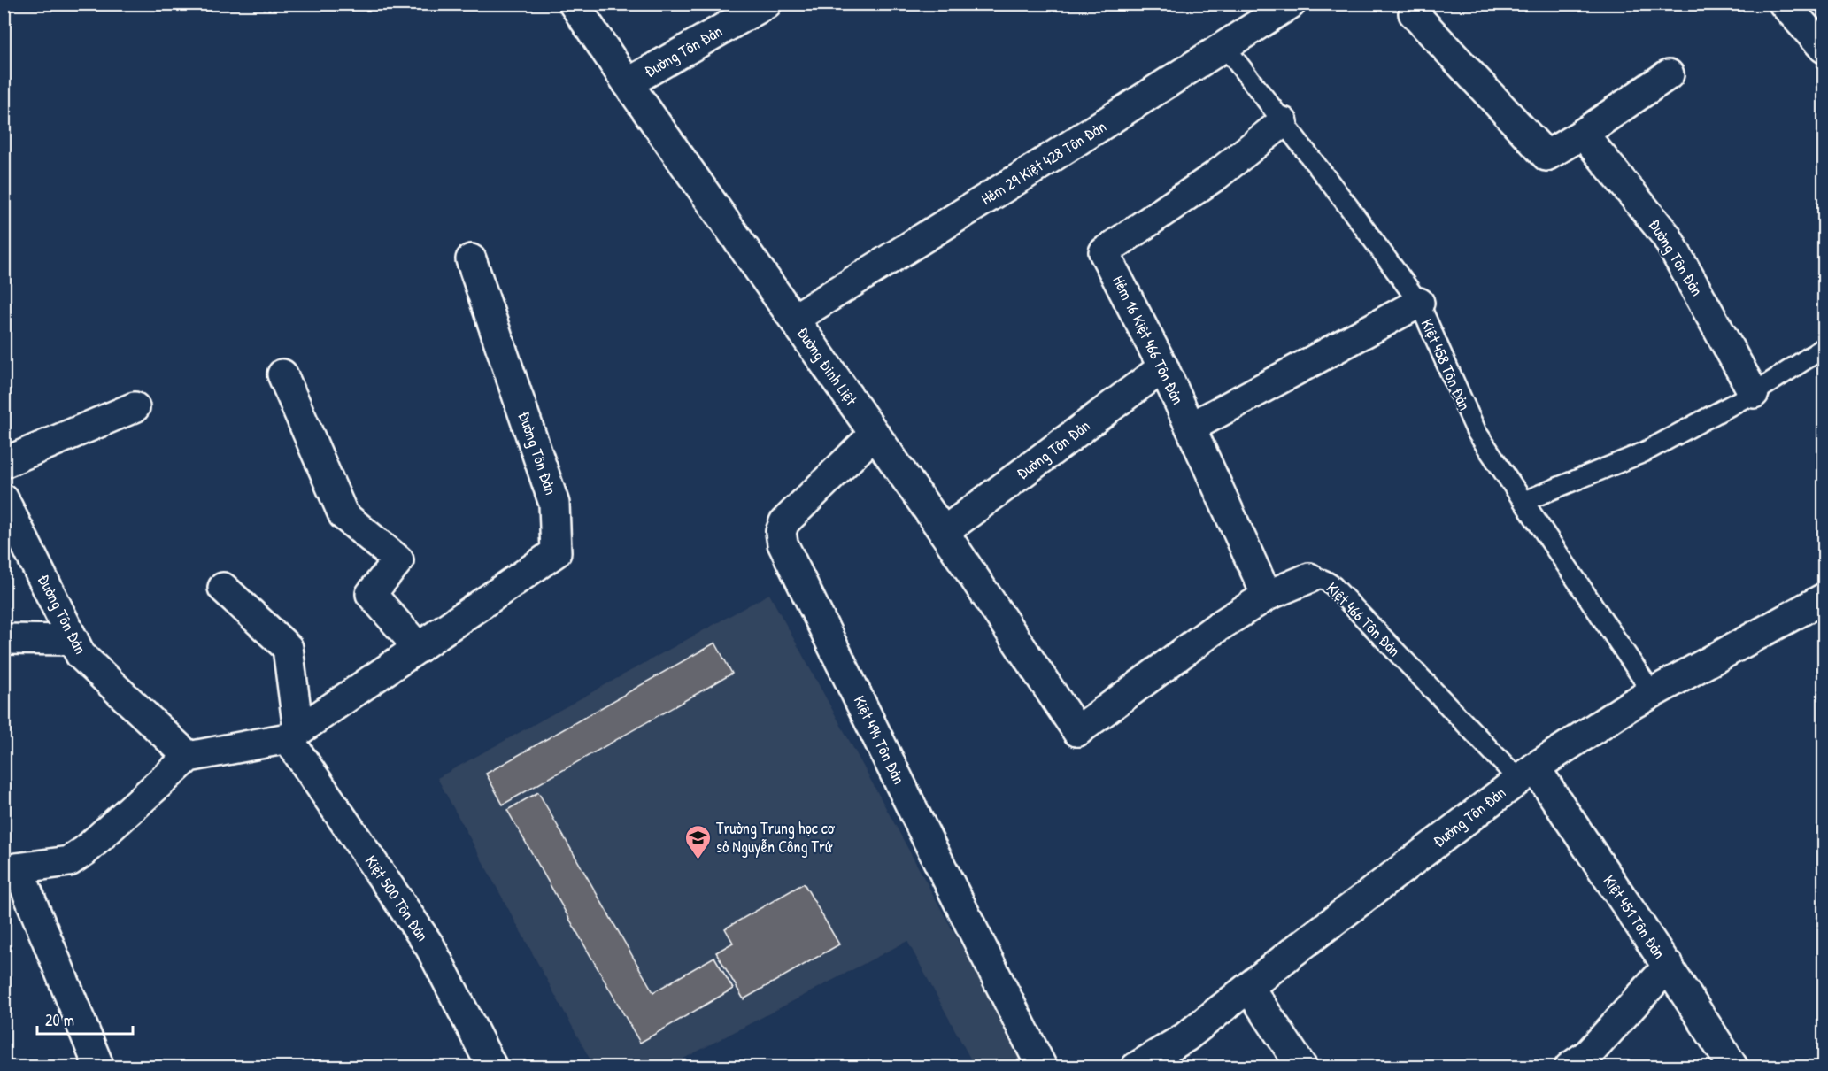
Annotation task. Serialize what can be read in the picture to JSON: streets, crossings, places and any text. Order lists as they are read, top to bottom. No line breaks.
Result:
{"streets":{"street":["Đường Tôn Đản","Hẻm 29 Kiệt 428 Tôn Đản","Hẻm 16 Kiệt 466 Tôn Đản","Đường Đinh Liệt","Kiệt 466 Tôn Đản","Kiệt 494 Tôn Đản","Kiệt 500 Tôn Đản","Kiệt 451 Tôn Đản"],"lane":["Kiệt 458 Tôn Đản"]},"crossings":[["Đường Tôn Đản","Hẻm 16 Kiệt 466 Tôn Đản"],["Đường Tôn Đản","Kiệt 458 Tôn Đản"],["Đường Tôn Đản","Đường Đinh Liệt"],["Đường Tôn Đản","Kiệt 466 Tôn Đản"],["Đường Tôn Đản","Kiệt 500 Tôn Đản"],["Đường Tôn Đản","Kiệt 451 Tôn Đản"],["Hẻm 29 Kiệt 428 Tôn Đản","Kiệt 458 Tôn Đản"],["Hẻm 29 Kiệt 428 Tôn Đản","Đường Đinh Liệt"],["Hẻm 16 Kiệt 466 Tôn Đản","Kiệt 458 Tôn Đản"],["Hẻm 16 Kiệt 466 Tôn Đản","Kiệt 466 Tôn Đản"],["Đường Đinh Liệt","Kiệt 466 Tôn Đản"],["Đường Đinh Liệt","Kiệt 494 Tôn Đản"],["Kiệt 466 Tôn Đản","Kiệt 451 Tôn Đản"]],"places":{"school or university":["Trường Trung học cơ sở Nguyễn Công Trứ"]},"scale_bar":"20 m"}
